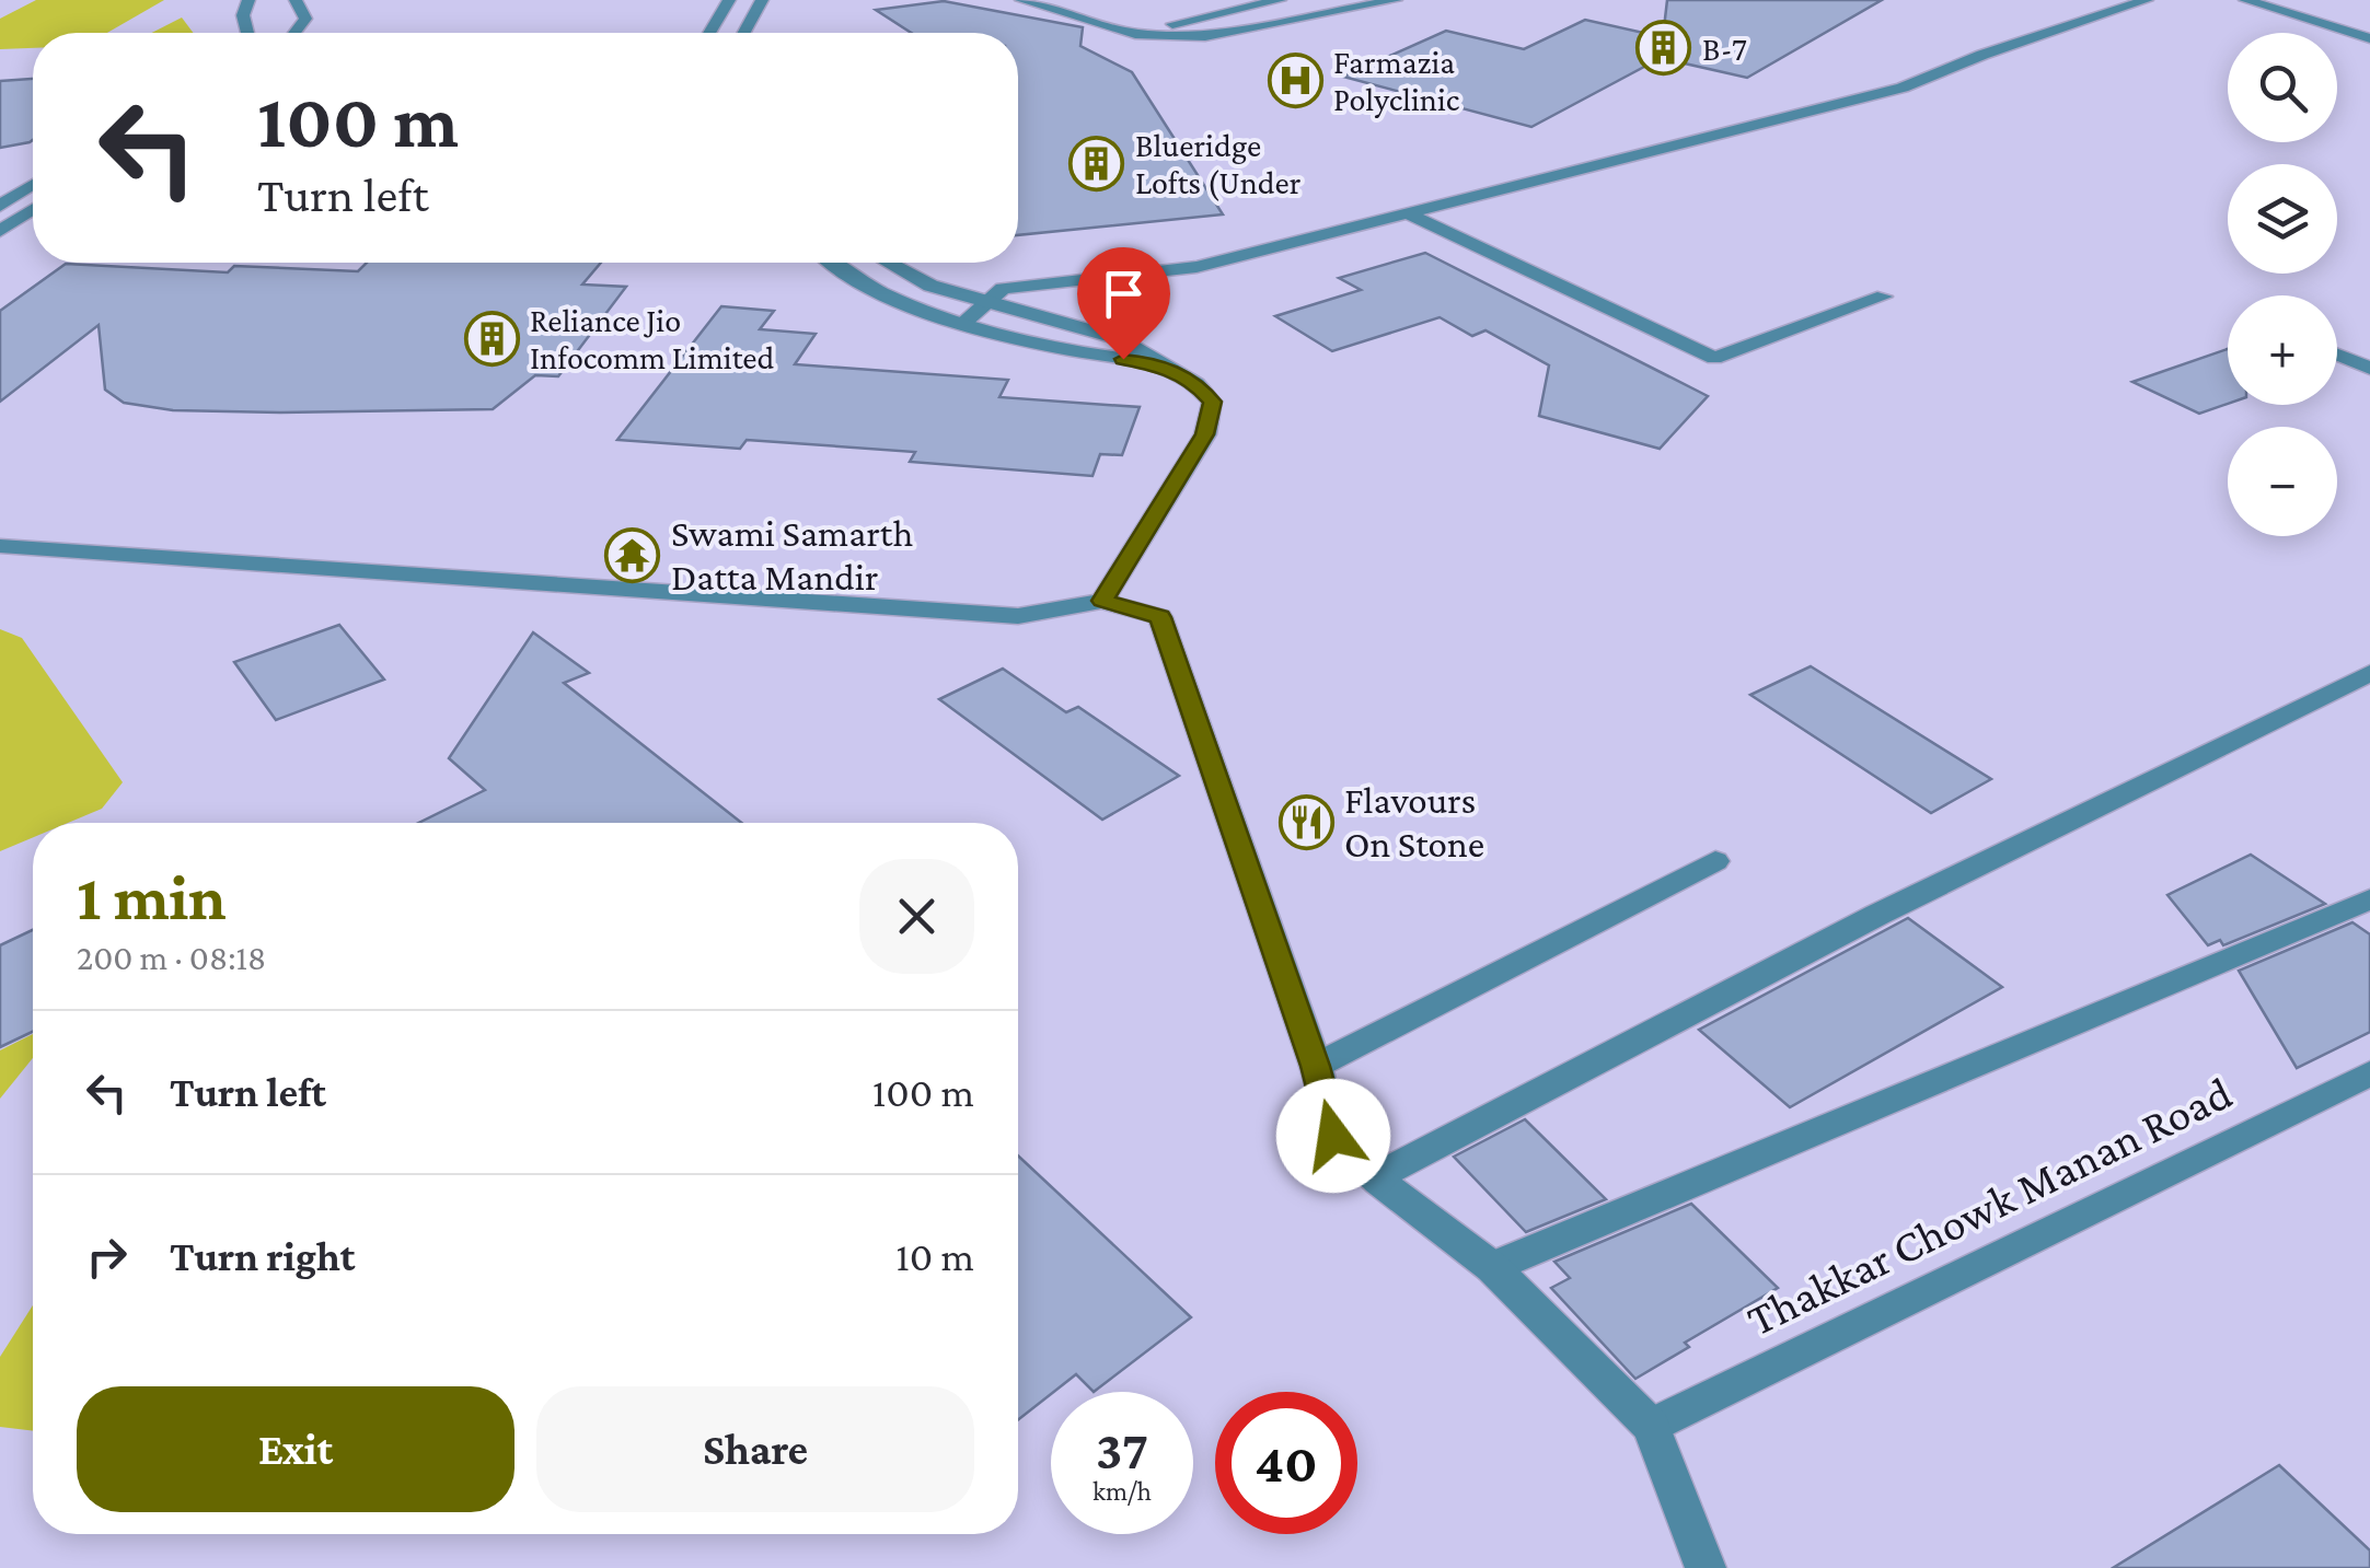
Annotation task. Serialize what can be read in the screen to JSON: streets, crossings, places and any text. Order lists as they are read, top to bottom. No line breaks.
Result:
{"streets":{"street":["Thakkar Chowk Manan Road"]},"places":{"building":["B-7","Blueridge Lofts (Under","Reliance Jio Infocomm Limited"],"hospital":["Farmazia Polyclinic"],"temple":["Swami Samarth Datta Mandir"],"restaurant":["Flavours On Stone"]},"page":{"map_buttons":["+","−"],"turn":["100 m","Turn left"],"heading":["1 min","200 m · 08:18"],"list":[{"name":"Turn left","value":"100 m"},{"name":"Turn right","value":"10 m"}],"buttons":["Exit","Share"],"speed":"37 km/h","limit":"40"}}
